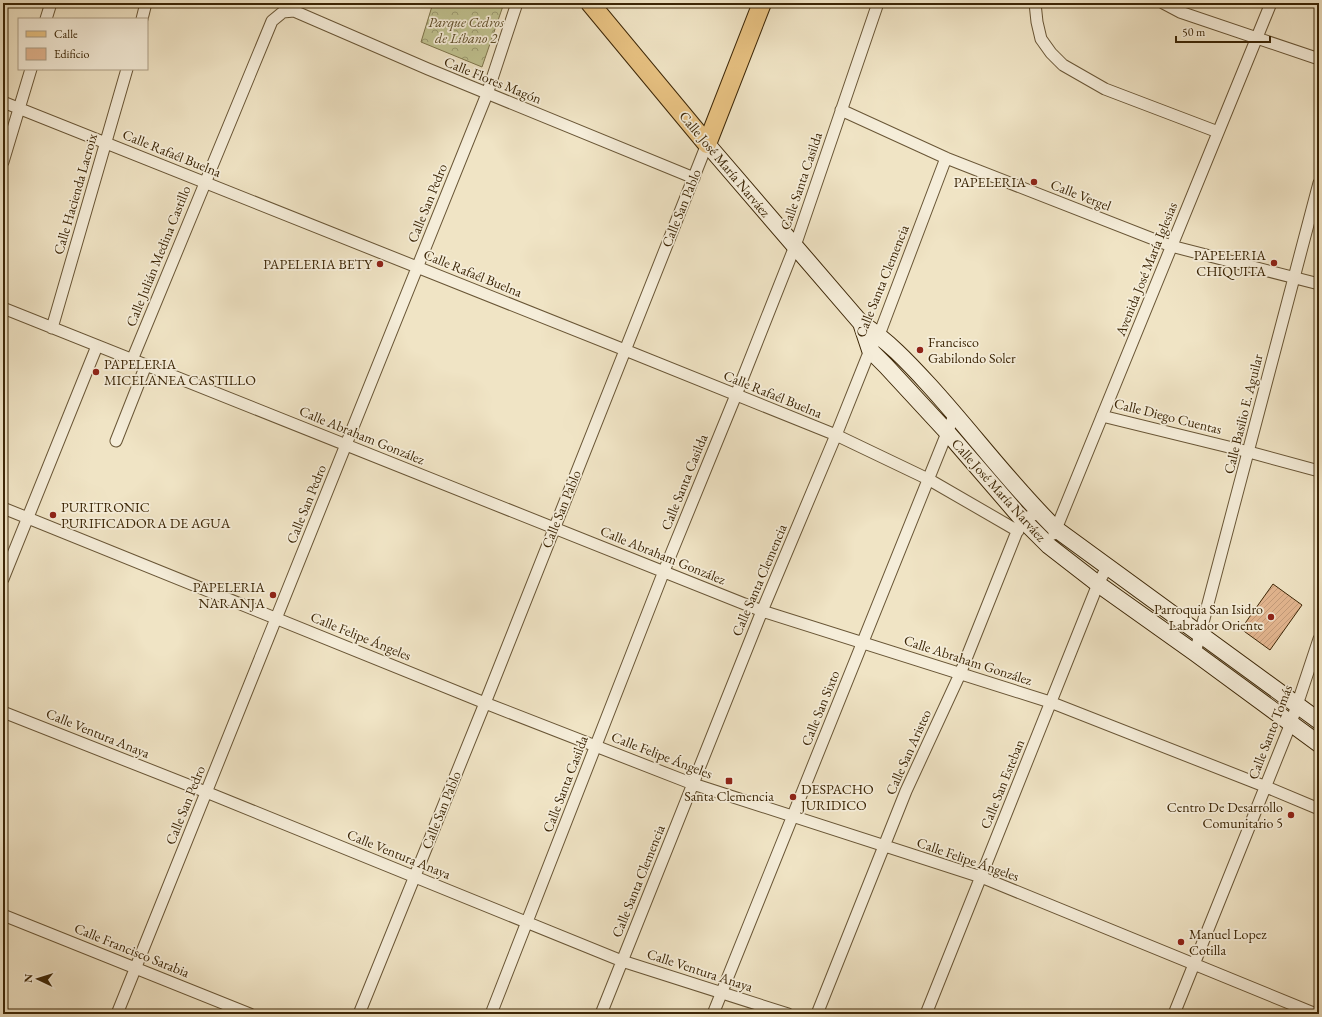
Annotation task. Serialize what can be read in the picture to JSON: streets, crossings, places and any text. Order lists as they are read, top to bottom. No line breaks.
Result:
{"streets":{"main road":["Calle José María Narváez","Calle San Pablo"],"street":["Calle Flores Magón","Calle Rafaél Buelna","Calle Santa Casilda","Calle Hacienda Lacroix","Calle Vergel","Calle San Pedro","Calle Julián Medina Castillo","Avenida José María Iglesias","Calle Santa Clemencia","Calle Basilio E. Aguilar","Calle Diego Cuentas","Calle Abraham González","Calle Felipe Ángeles","Calle San Sixto","Calle Santo Tomás","Calle Ventura Anaya","Calle San Aristeo","Calle San Esteban","Calle Francisco Sarabia"]},"crossings":[["Calle Flores Magón","Calle San Pedro"],["Calle Flores Magón","Calle San Pablo"],["Calle Flores Magón","Calle Julián Medina Castillo"],["Calle Rafaél Buelna","Calle José María Narváez"],["Calle Rafaél Buelna","Calle Santa Casilda"],["Calle Rafaél Buelna","Calle Hacienda Lacroix"],["Calle Rafaél Buelna","Calle San Pedro"],["Calle Rafaél Buelna","Calle San Pablo"],["Calle Rafaél Buelna","Calle Julián Medina Castillo"],["Calle Rafaél Buelna","Calle Santa Clemencia"],["Calle Rafaél Buelna","Calle San Sixto"],["Calle Rafaél Buelna","Calle San Aristeo"],["Calle José María Narváez","Calle Santa Casilda"],["Calle José María Narváez","Calle San Pablo"],["Calle José María Narváez","Avenida José María Iglesias"],["Calle José María Narváez","Calle Santa Clemencia"],["Calle José María Narváez","Calle Basilio E. Aguilar"],["Calle José María Narváez","Calle San Sixto"],["Calle José María Narváez","Calle Santo Tomás"],["Calle José María Narváez","Calle San Aristeo"],["Calle José María Narváez","Calle San Esteban"],["Calle Santa Casilda","Calle Vergel"],["Calle Santa Casilda","Calle Abraham González"],["Calle Santa Casilda","Calle Felipe Ángeles"],["Calle Santa Casilda","Calle Ventura Anaya"],["Calle Hacienda Lacroix","Calle Abraham González"],["Calle Vergel","Avenida José María Iglesias"],["Calle Vergel","Calle Santa Clemencia"],["Calle Vergel","Calle Basilio E. Aguilar"],["Calle San Pedro","Calle Abraham González"],["Calle San Pedro","Calle Felipe Ángeles"],["Calle San Pedro","Calle Ventura Anaya"],["Calle San Pedro","Calle Francisco Sarabia"],["Calle San Pablo","Calle Abraham González"],["Calle San Pablo","Calle Felipe Ángeles"],["Calle San Pablo","Calle Ventura Anaya"],["Calle Julián Medina Castillo","Calle Abraham González"],["Avenida José María Iglesias","Calle Diego Cuentas"],["Calle Santa Clemencia","Calle Abraham González"],["Calle Santa Clemencia","Calle Felipe Ángeles"],["Calle Santa Clemencia","Calle Ventura Anaya"],["Calle Basilio E. Aguilar","Calle Diego Cuentas"],["Calle Abraham González","Calle San Sixto"],["Calle Abraham González","Calle Santo Tomás"],["Calle Abraham González","Calle San Aristeo"],["Calle Abraham González","Calle San Esteban"],["Calle Felipe Ángeles","Calle San Sixto"],["Calle Felipe Ángeles","Calle Santo Tomás"],["Calle Felipe Ángeles","Calle San Aristeo"],["Calle Felipe Ángeles","Calle San Esteban"],["Calle San Sixto","Calle Ventura Anaya"]],"parks":["Parque Cedros de Líbano 2"],"places":{"other":["PAPELERIA","PAPELERIA CHIQUITA","PAPELERIA BETY","Francisco Gabilondo Soler","PAPELERIA MICELANEA CASTILLO","PURITRONIC PURIFICADORA DE AGUA","PAPELERIA NARANJA","Parroquia San Isidro Labrador Oriente","DESPACHO JURIDICO","Centro De Desarrollo Comunitario 5","Manuel Lopez Cotilla"],"transit":["Santa Clemencia"]},"legend":["Calle","Edificio"],"scale_bar":"50 m","north":"left"}
